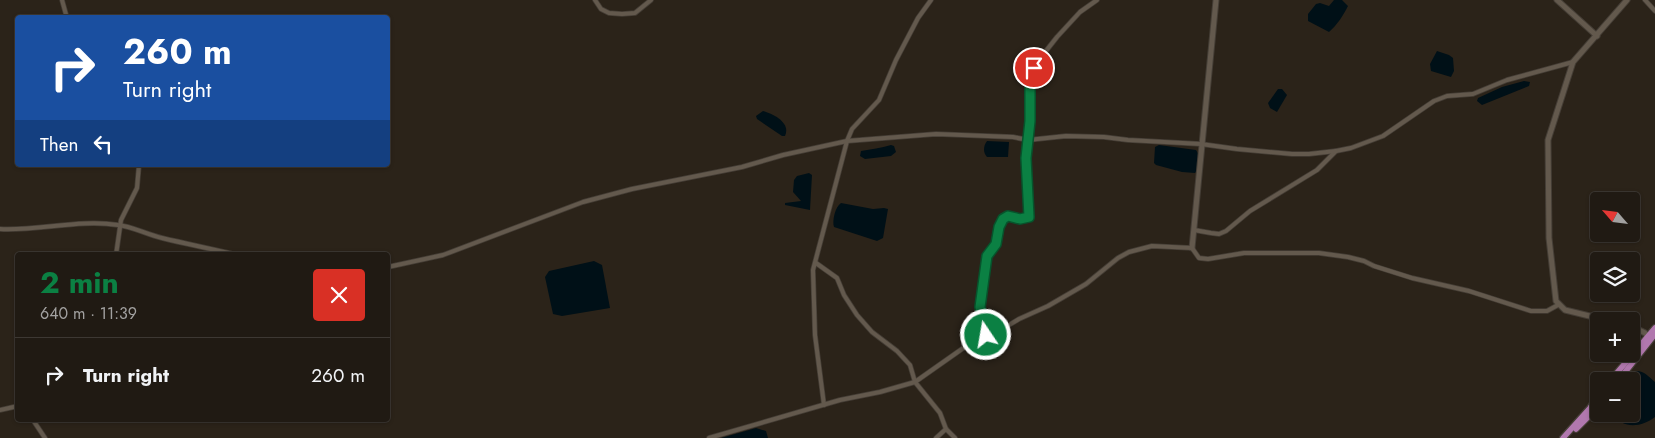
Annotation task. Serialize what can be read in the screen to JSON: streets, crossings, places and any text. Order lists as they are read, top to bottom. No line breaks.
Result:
{"north":"top left","page":{"turn":["260 m","Turn right"],"then":"Then","map_buttons":["+","−"],"heading":["2 min","640 m · 11:39"],"list":[{"name":"Turn right","value":"260 m"}]}}
